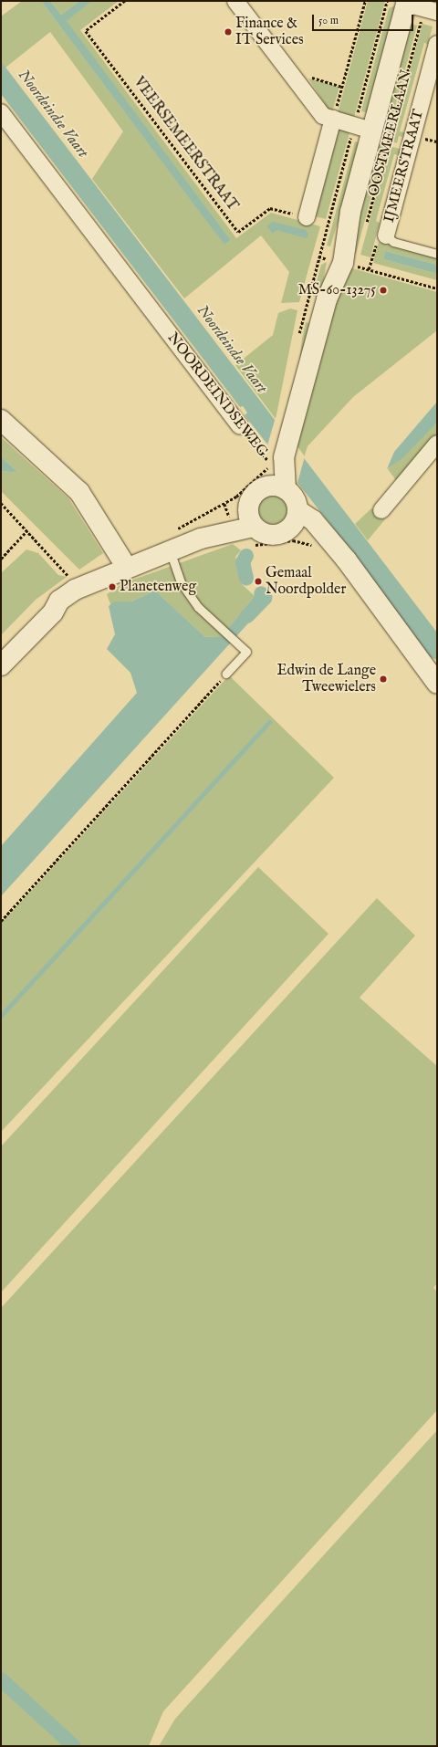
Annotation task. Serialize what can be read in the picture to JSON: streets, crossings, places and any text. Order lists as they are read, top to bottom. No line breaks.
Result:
{"streets":{"street":["OOSTMEERLAAN","IJMEERSTRAAT","NOORDEINDSEWEG"],"path":["VEERSEMEERSTRAAT"]},"crossings":[["OOSTMEERLAAN","VEERSEMEERSTRAAT"]],"water":["Noordeindse Vaart"],"places":["Finance & IT Services","MS-60-13275","Gemaal Noordpolder","Planetenweg","Edwin de Lange Tweewielers"],"scale_bar":"50 m"}
